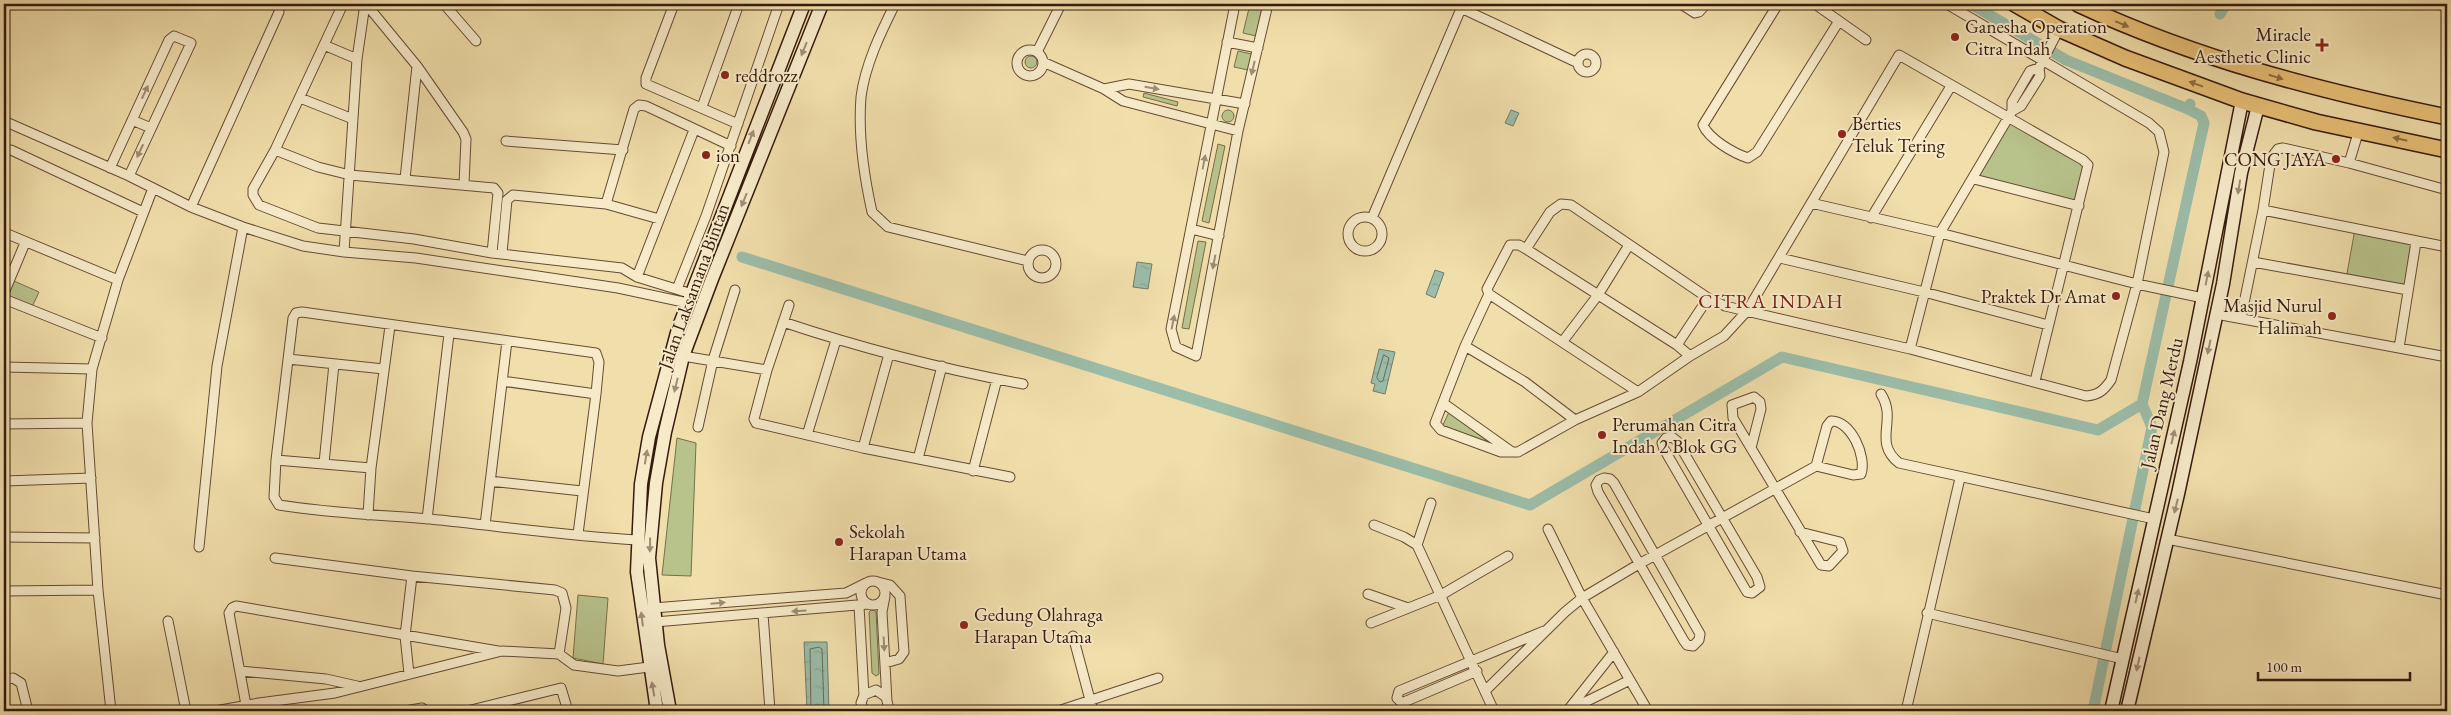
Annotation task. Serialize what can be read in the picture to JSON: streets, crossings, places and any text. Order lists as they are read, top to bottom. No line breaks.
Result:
{"streets":{"main road":["Jalan Laksamana Bintan","Jalan Dang Merdu"]},"districts":["CITRA INDAH"],"places":{"other":["Ganesha Operation Citra Indah","reddrozz","Berties Teluk Tering","ion","CONG JAYA","Praktek Dr Amat","Masjid Nurul Halimah","Perumahan Citra Indah 2 Blok GG","Sekolah Harapan Utama","Gedung Olahraga Harapan Utama"],"health":["Miracle Aesthetic Clinic"]},"scale_bar":"100 m"}
